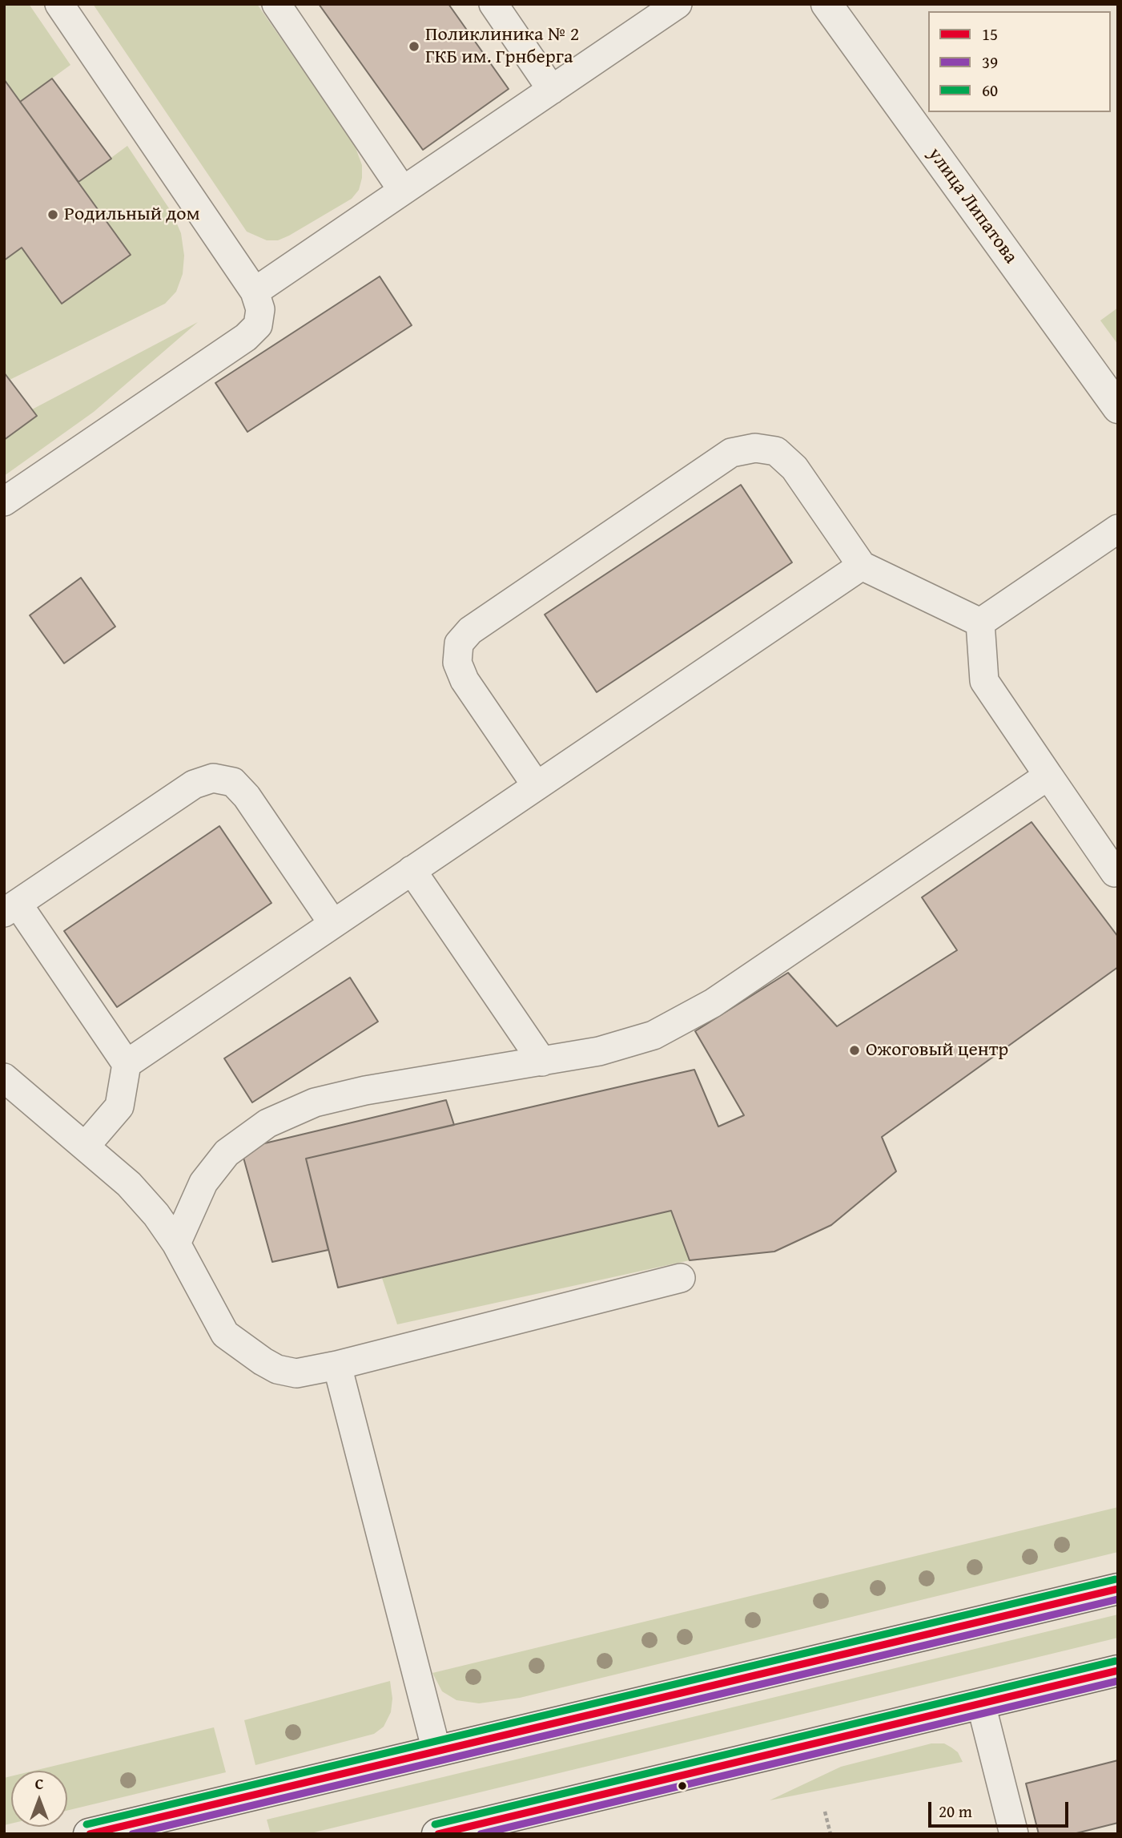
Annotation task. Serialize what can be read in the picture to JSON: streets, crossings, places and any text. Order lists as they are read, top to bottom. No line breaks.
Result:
{"streets":{"main road":["улица Липатова"]},"places":["Поликлиника № 2 ГКБ им. Грнберга","Родильный дом","Ожоговый центр"],"lines":["transit line 60","transit line 15","transit line 39"],"legend":["15","39","60"],"scale_bar":"20 m","north":"top"}
